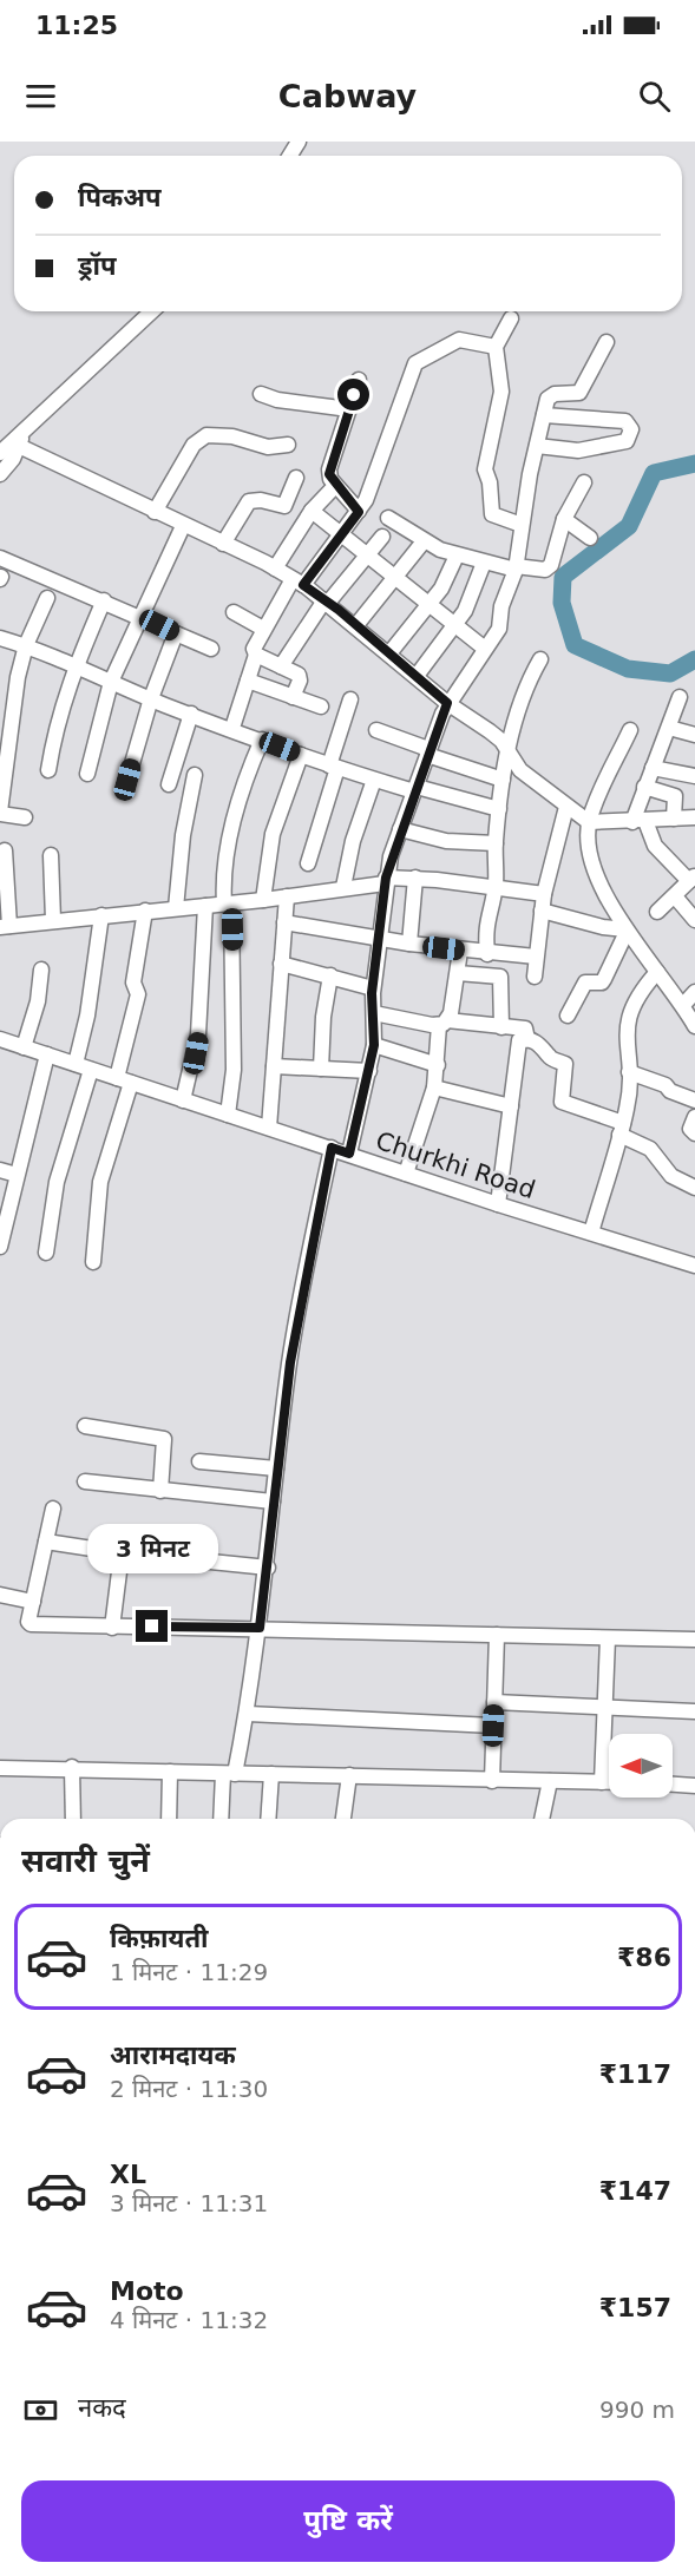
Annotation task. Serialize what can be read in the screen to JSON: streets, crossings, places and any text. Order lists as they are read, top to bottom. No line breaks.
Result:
{"streets":{"street":["Churkhi Road"]},"north":"left","page":{"status":"11:25","header":"Cabway","banner":["पिकअप","ड्रॉप"],"bubble":"3 मिनट","heading":"सवारी चुनें","list":[{"name":"किफ़ायती","note":"1 मिनट · 11:29","value":"₹86"},{"name":"आरामदायक","note":"2 मिनट · 11:30","value":"₹117"},{"name":"XL","note":"3 मिनट · 11:31","value":"₹147"},{"name":"Moto","note":"4 मिनट · 11:32","value":"₹157"}],"pay":["नकद","990 m"],"buttons":"पुष्टि करें"}}
